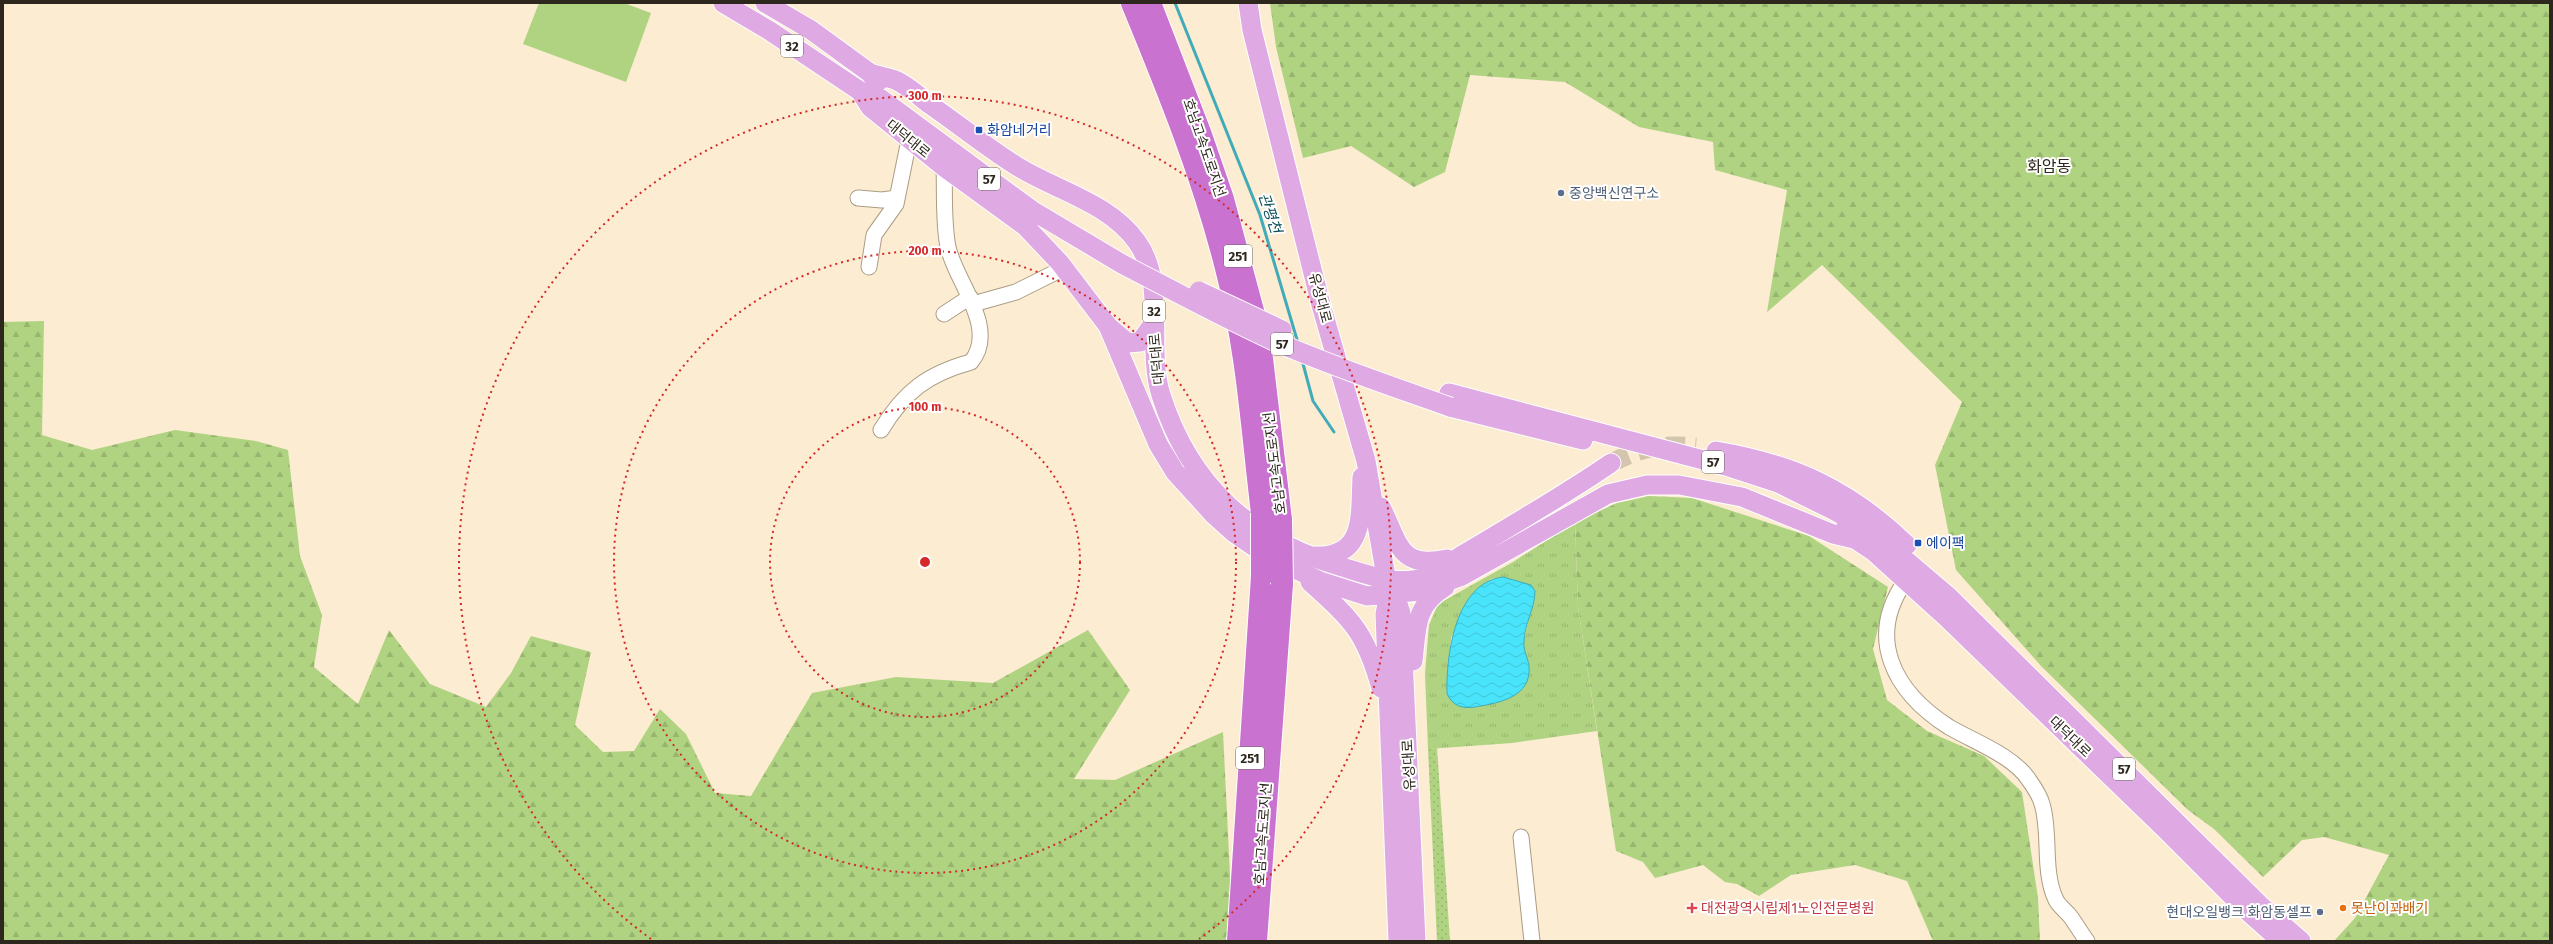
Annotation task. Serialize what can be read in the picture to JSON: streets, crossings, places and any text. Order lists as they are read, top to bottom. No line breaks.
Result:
{"streets":{"highway":["호남고속도로지선","251"],"main road":["32","대덕대로","57","유성대로"]},"crossings":[["32","대덕대로"],["32","호남고속도로지선"],["32","유성대로"],["대덕대로","호남고속도로지선"],["대덕대로","57"],["대덕대로","유성대로"]],"districts":["화암동"],"water":["관평천"],"places":{"transit":["화암네거리","에이팩"],"other":["중앙백신연구소","못난이꽈배기","현대오일뱅크 화암동셀프"],"health":["대전광역시립제1노인전문병원"]},"rings":["300 m","200 m","100 m"]}
